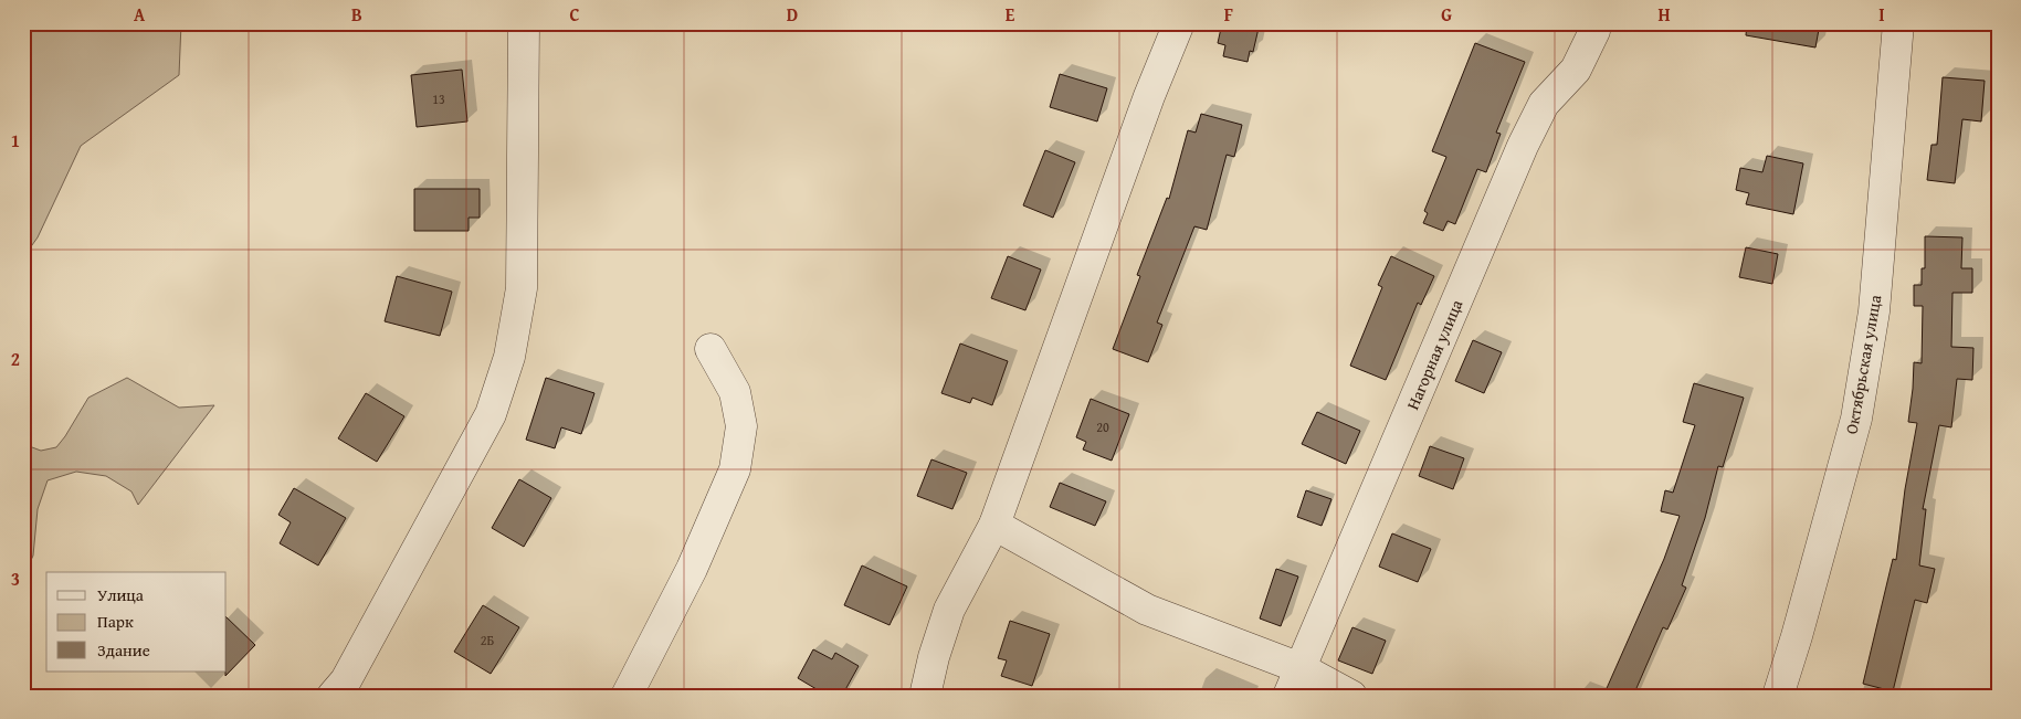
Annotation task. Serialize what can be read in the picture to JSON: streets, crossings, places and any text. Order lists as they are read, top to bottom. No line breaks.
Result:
{"streets":{"street":["Нагорная улица","Октябрьская улица"]},"house_numbers":["13","20","2Б"],"legend":["Улица","Парк","Здание"],"grid":{"columns":["A","B","C","D","E","F","G","H","I"],"rows":["1","2","3"]}}
